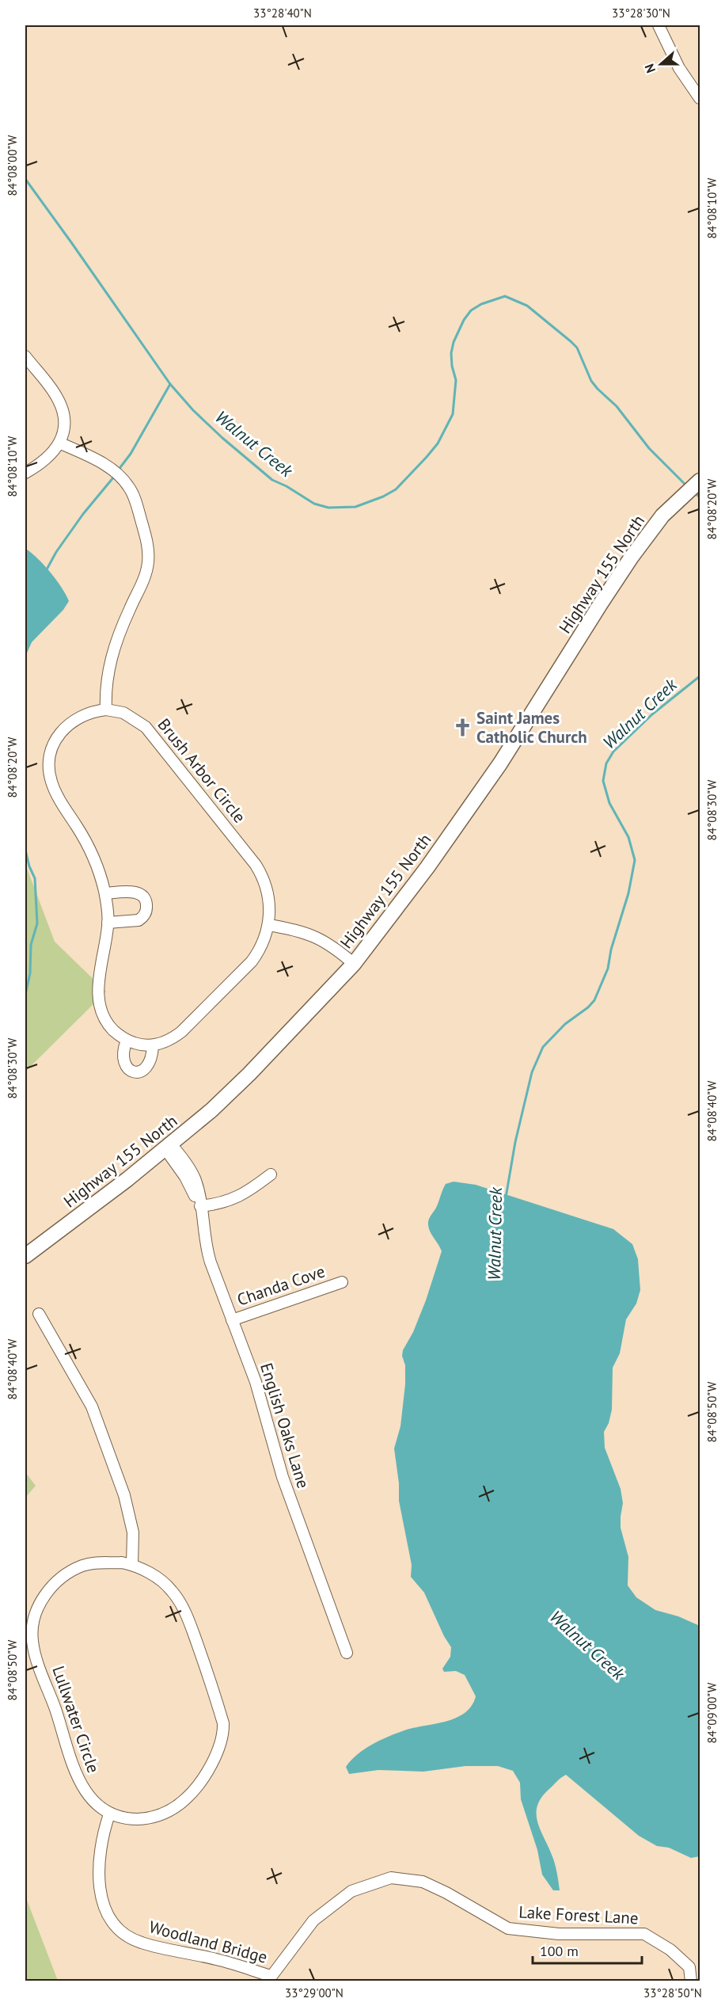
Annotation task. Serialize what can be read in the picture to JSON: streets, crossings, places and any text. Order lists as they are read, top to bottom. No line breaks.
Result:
{"streets":{"main road":["Highway 155 North"],"street":["Brush Arbor Circle","Chanda Cove","English Oaks Lane","Lullwater Circle","Lake Forest Lane","Woodland Bridge"]},"crossings":[["Highway 155 North","English Oaks Lane"],["Chanda Cove","English Oaks Lane"],["Lullwater Circle","Woodland Bridge"],["Lake Forest Lane","Woodland Bridge"]],"water":["Walnut Creek"],"places":{"church":["Saint James Catholic Church"]},"scale_bar":"100 m","north":"left","coordinates":["33°28'40\"N","33°28'30\"N","84°08'00\"W","84°08'10\"W","84°08'20\"W","84°08'30\"W","84°08'40\"W","84°08'50\"W","84°09'00\"W","33°29'00\"N","33°28'50\"N"]}
